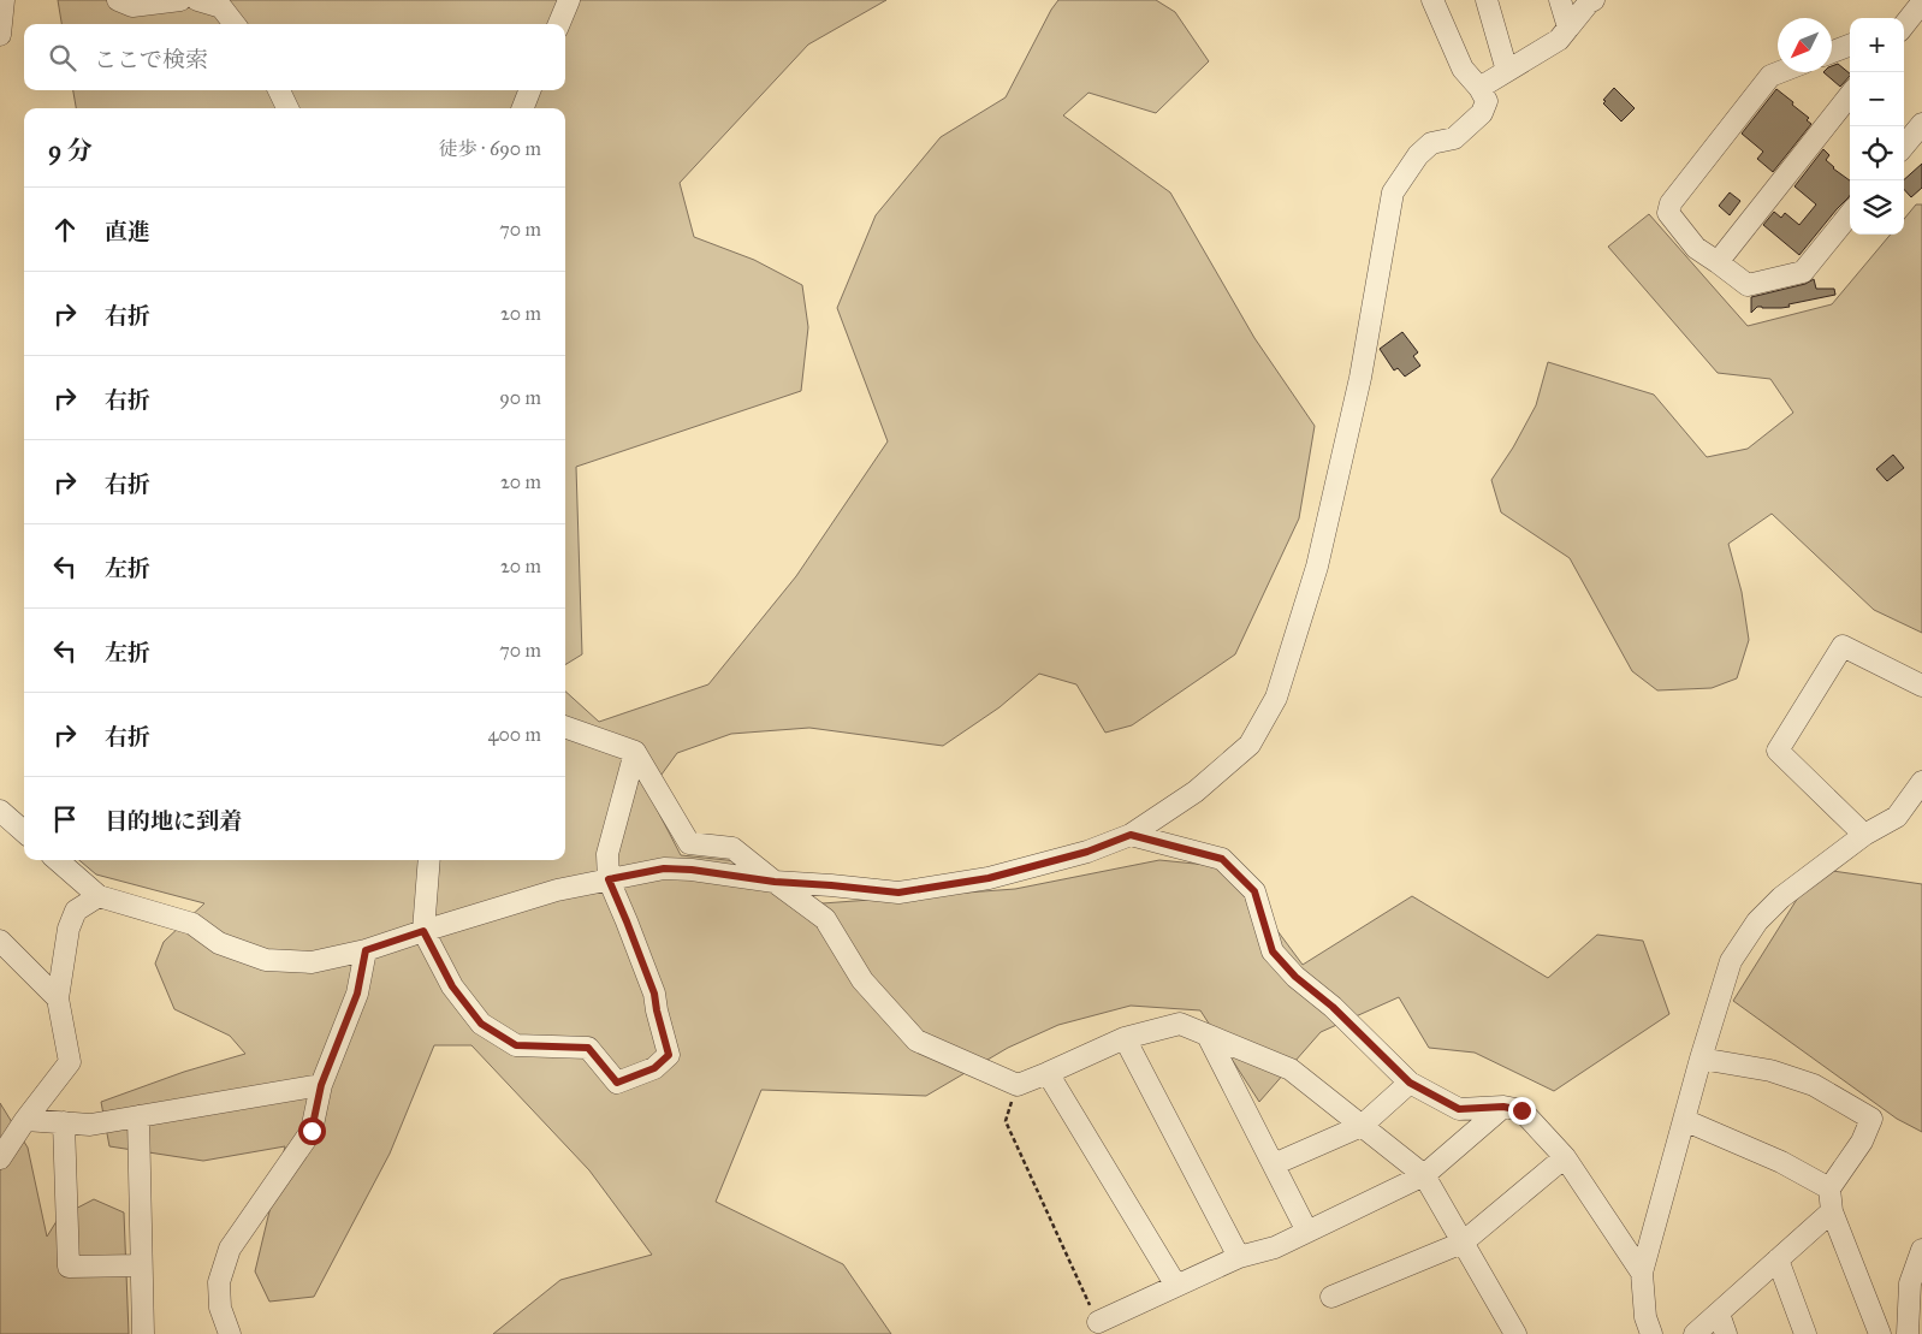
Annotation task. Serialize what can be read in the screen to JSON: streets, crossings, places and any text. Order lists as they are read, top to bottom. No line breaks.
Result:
{"north":"bottom left","page":{"map_buttons":["+","−"],"search":"ここで検索","heading":["9 分","徒歩 · 690 m"],"list":[["直進","70 m"],["右折","20 m"],["右折","90 m"],["右折","20 m"],["左折","20 m"],["左折","70 m"],["右折","400 m"],"目的地に到着"]}}
